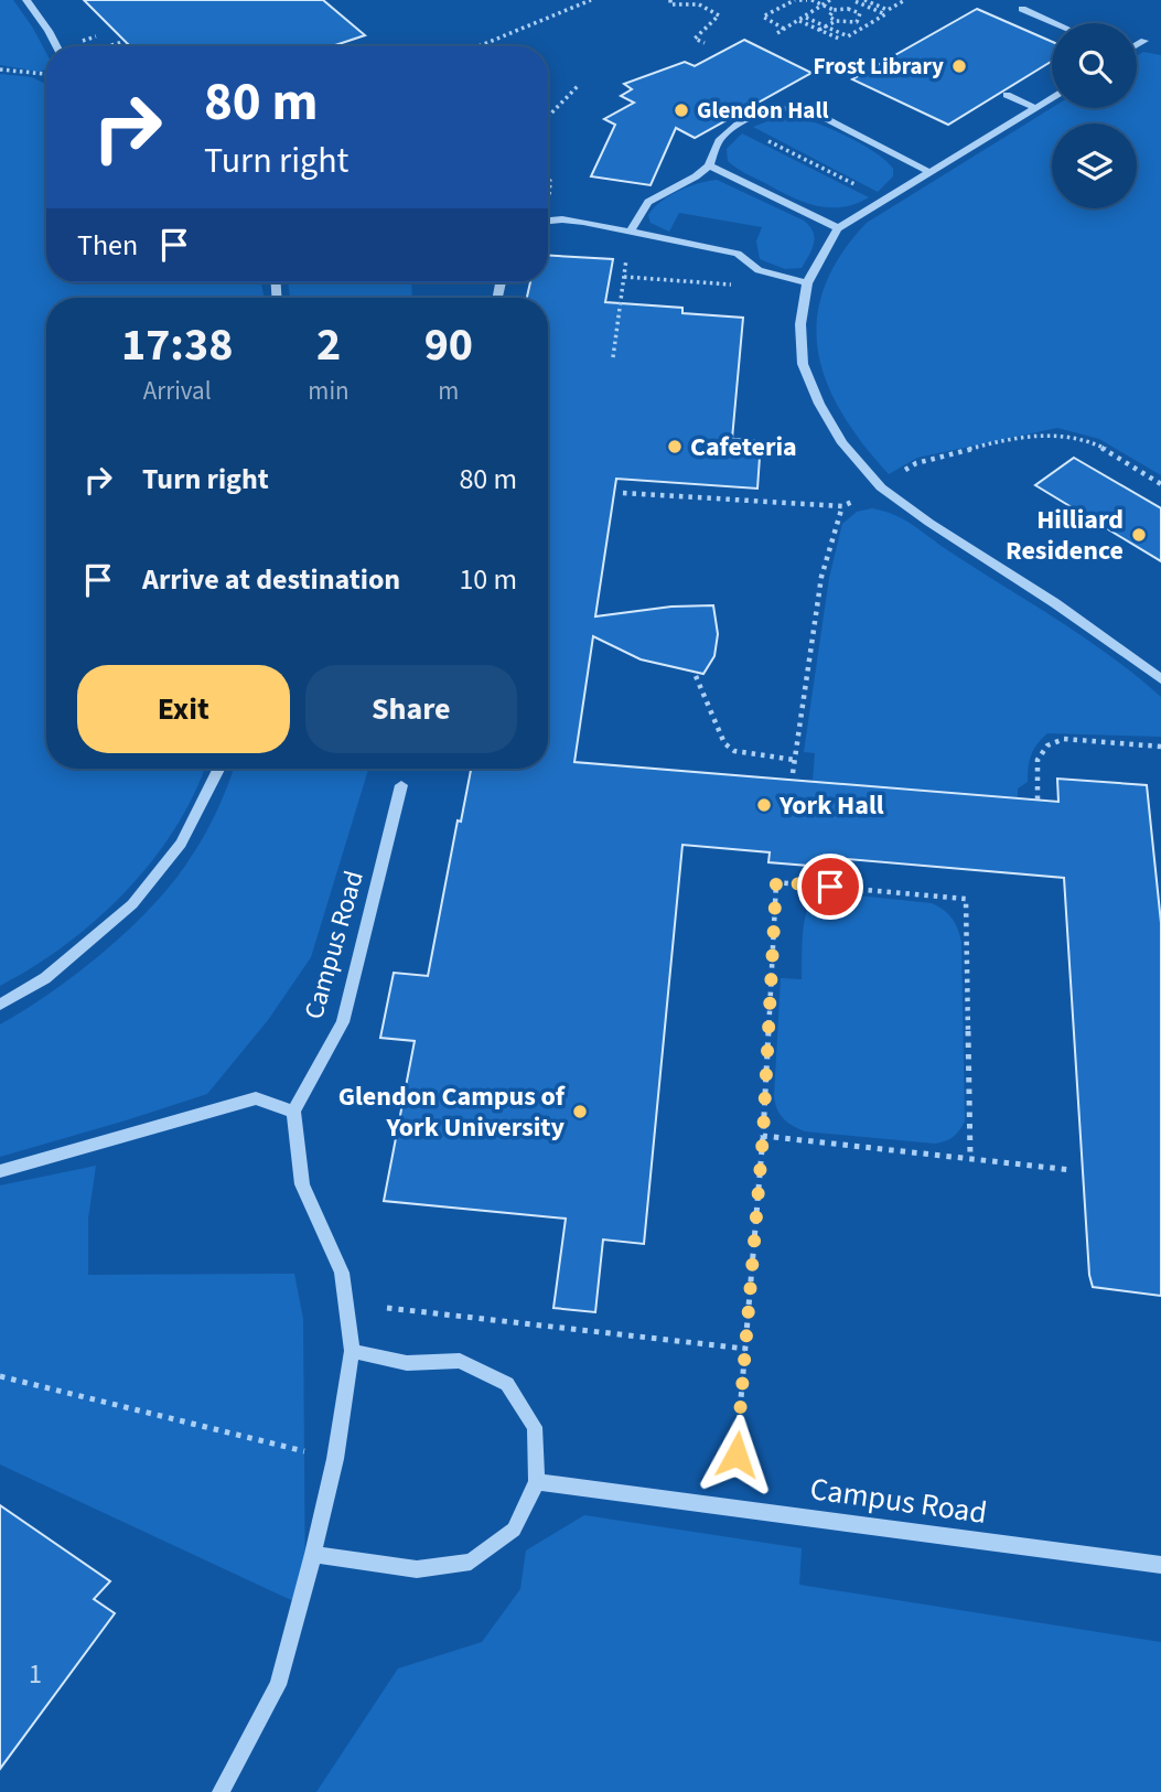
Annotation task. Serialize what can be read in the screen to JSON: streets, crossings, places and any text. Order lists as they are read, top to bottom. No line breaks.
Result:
{"streets":{"street":["Campus Road"]},"places":["Frost Library","Glendon Hall","Cafeteria","Hilliard Residence","York Hall","Glendon Campus of York University"],"house_numbers":["1"],"page":{"turn":["80 m","Turn right"],"then":"Then","eta":["17:38","Arrival","2","min","90","m"],"list":[{"name":"Turn right","value":"80 m"},{"name":"Arrive at destination","value":"10 m"}],"buttons":["Exit","Share"]}}
